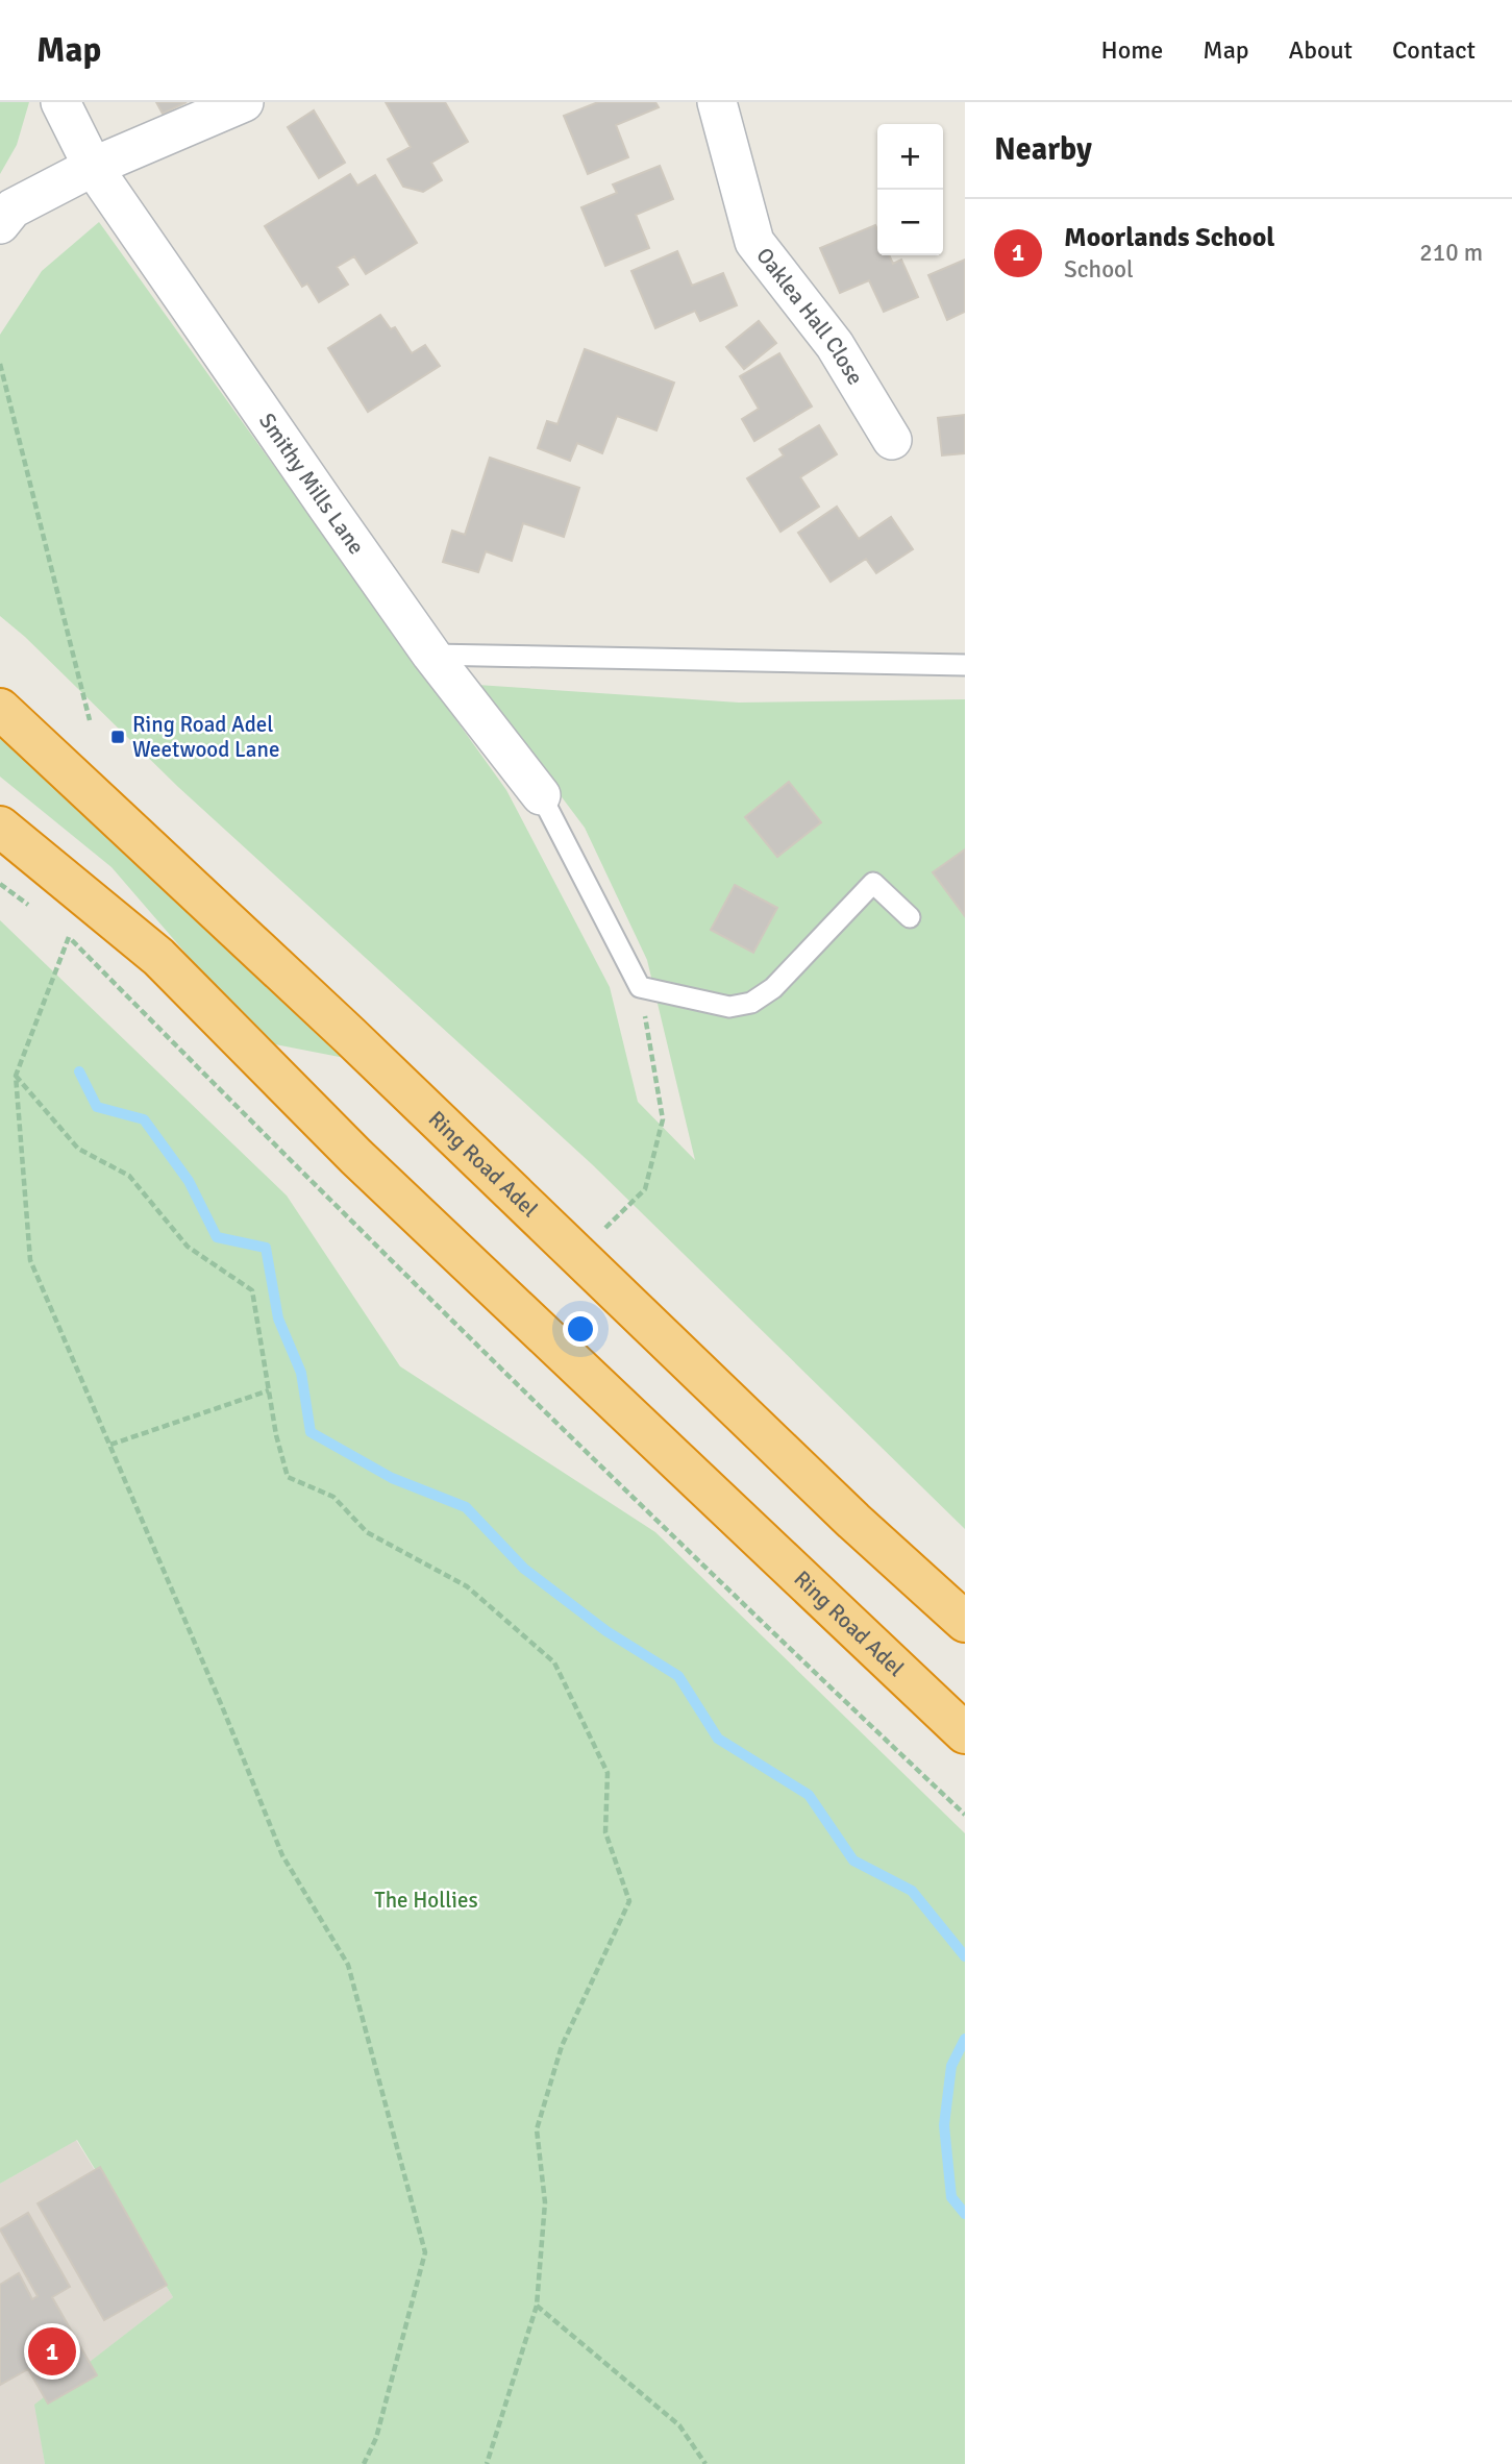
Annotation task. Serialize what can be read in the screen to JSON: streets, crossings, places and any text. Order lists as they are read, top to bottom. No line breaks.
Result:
{"streets":{"highway":["Ring Road Adel"],"street":["Oaklea Hall Close","Smithy Mills Lane"]},"parks":["The Hollies"],"places":{"transit":["Ring Road Adel Weetwood Lane"]},"page":{"header":"Map","nav":["Home","Map","About","Contact"],"heading":"Nearby","map_buttons":["+","−"],"list":[{"mark":"1","name":"Moorlands School","note":"School","value":"210 m"}],"pins":"1"}}
